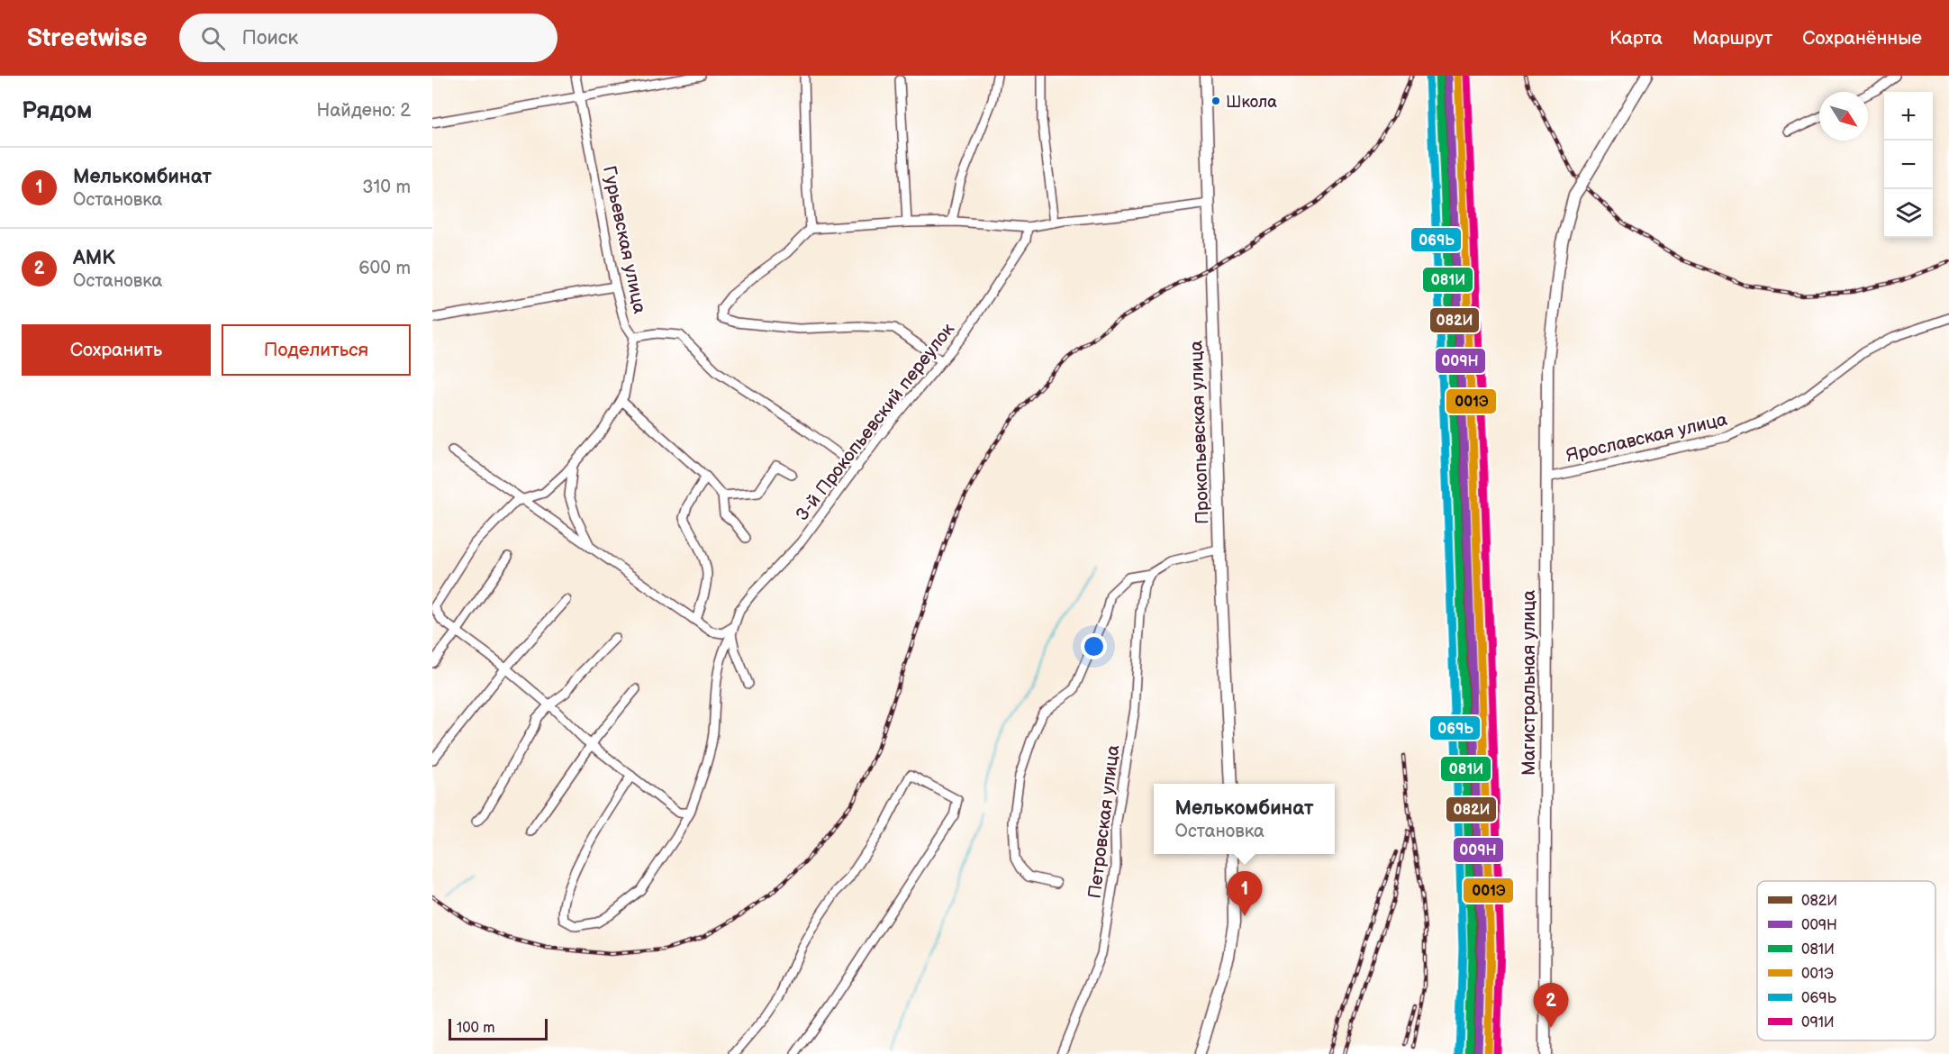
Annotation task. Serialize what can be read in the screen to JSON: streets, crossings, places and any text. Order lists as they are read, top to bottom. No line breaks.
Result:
{"streets":{"main road":["Прокопьевская улица","Магистральная улица"],"street":["Гурьевская улица","3-й Прокопьевский переулок","Ярославская улица","Петровская улица"]},"crossings":[["Гурьевская улица","3-й Прокопьевский переулок"],["Ярославская улица","Магистральная улица"]],"places":["Школа"],"lines":["transit line 082И","transit line 009Н","transit line 081И","transit line 001Э","transit line 091И","transit line 069Ь"],"legend":["082И","009Н","081И","001Э","069Ь","091И"],"scale_bar":"100 m","north":"bottom right","page":{"header":"Streetwise","search":"Поиск","nav":["Карта","Маршрут","Сохранённые"],"heading":["Рядом","Найдено: 2"],"map_buttons":["+","−"],"list":[{"mark":"1","name":"Мелькомбинат","note":"Остановка","value":"310 m"},{"mark":"2","name":"АМК","note":"Остановка","value":"600 m"}],"buttons":["Сохранить","Поделиться"],"popup":["Мелькомбинат","Остановка"],"pins":["1","2"],"scale":"100 m"}}
